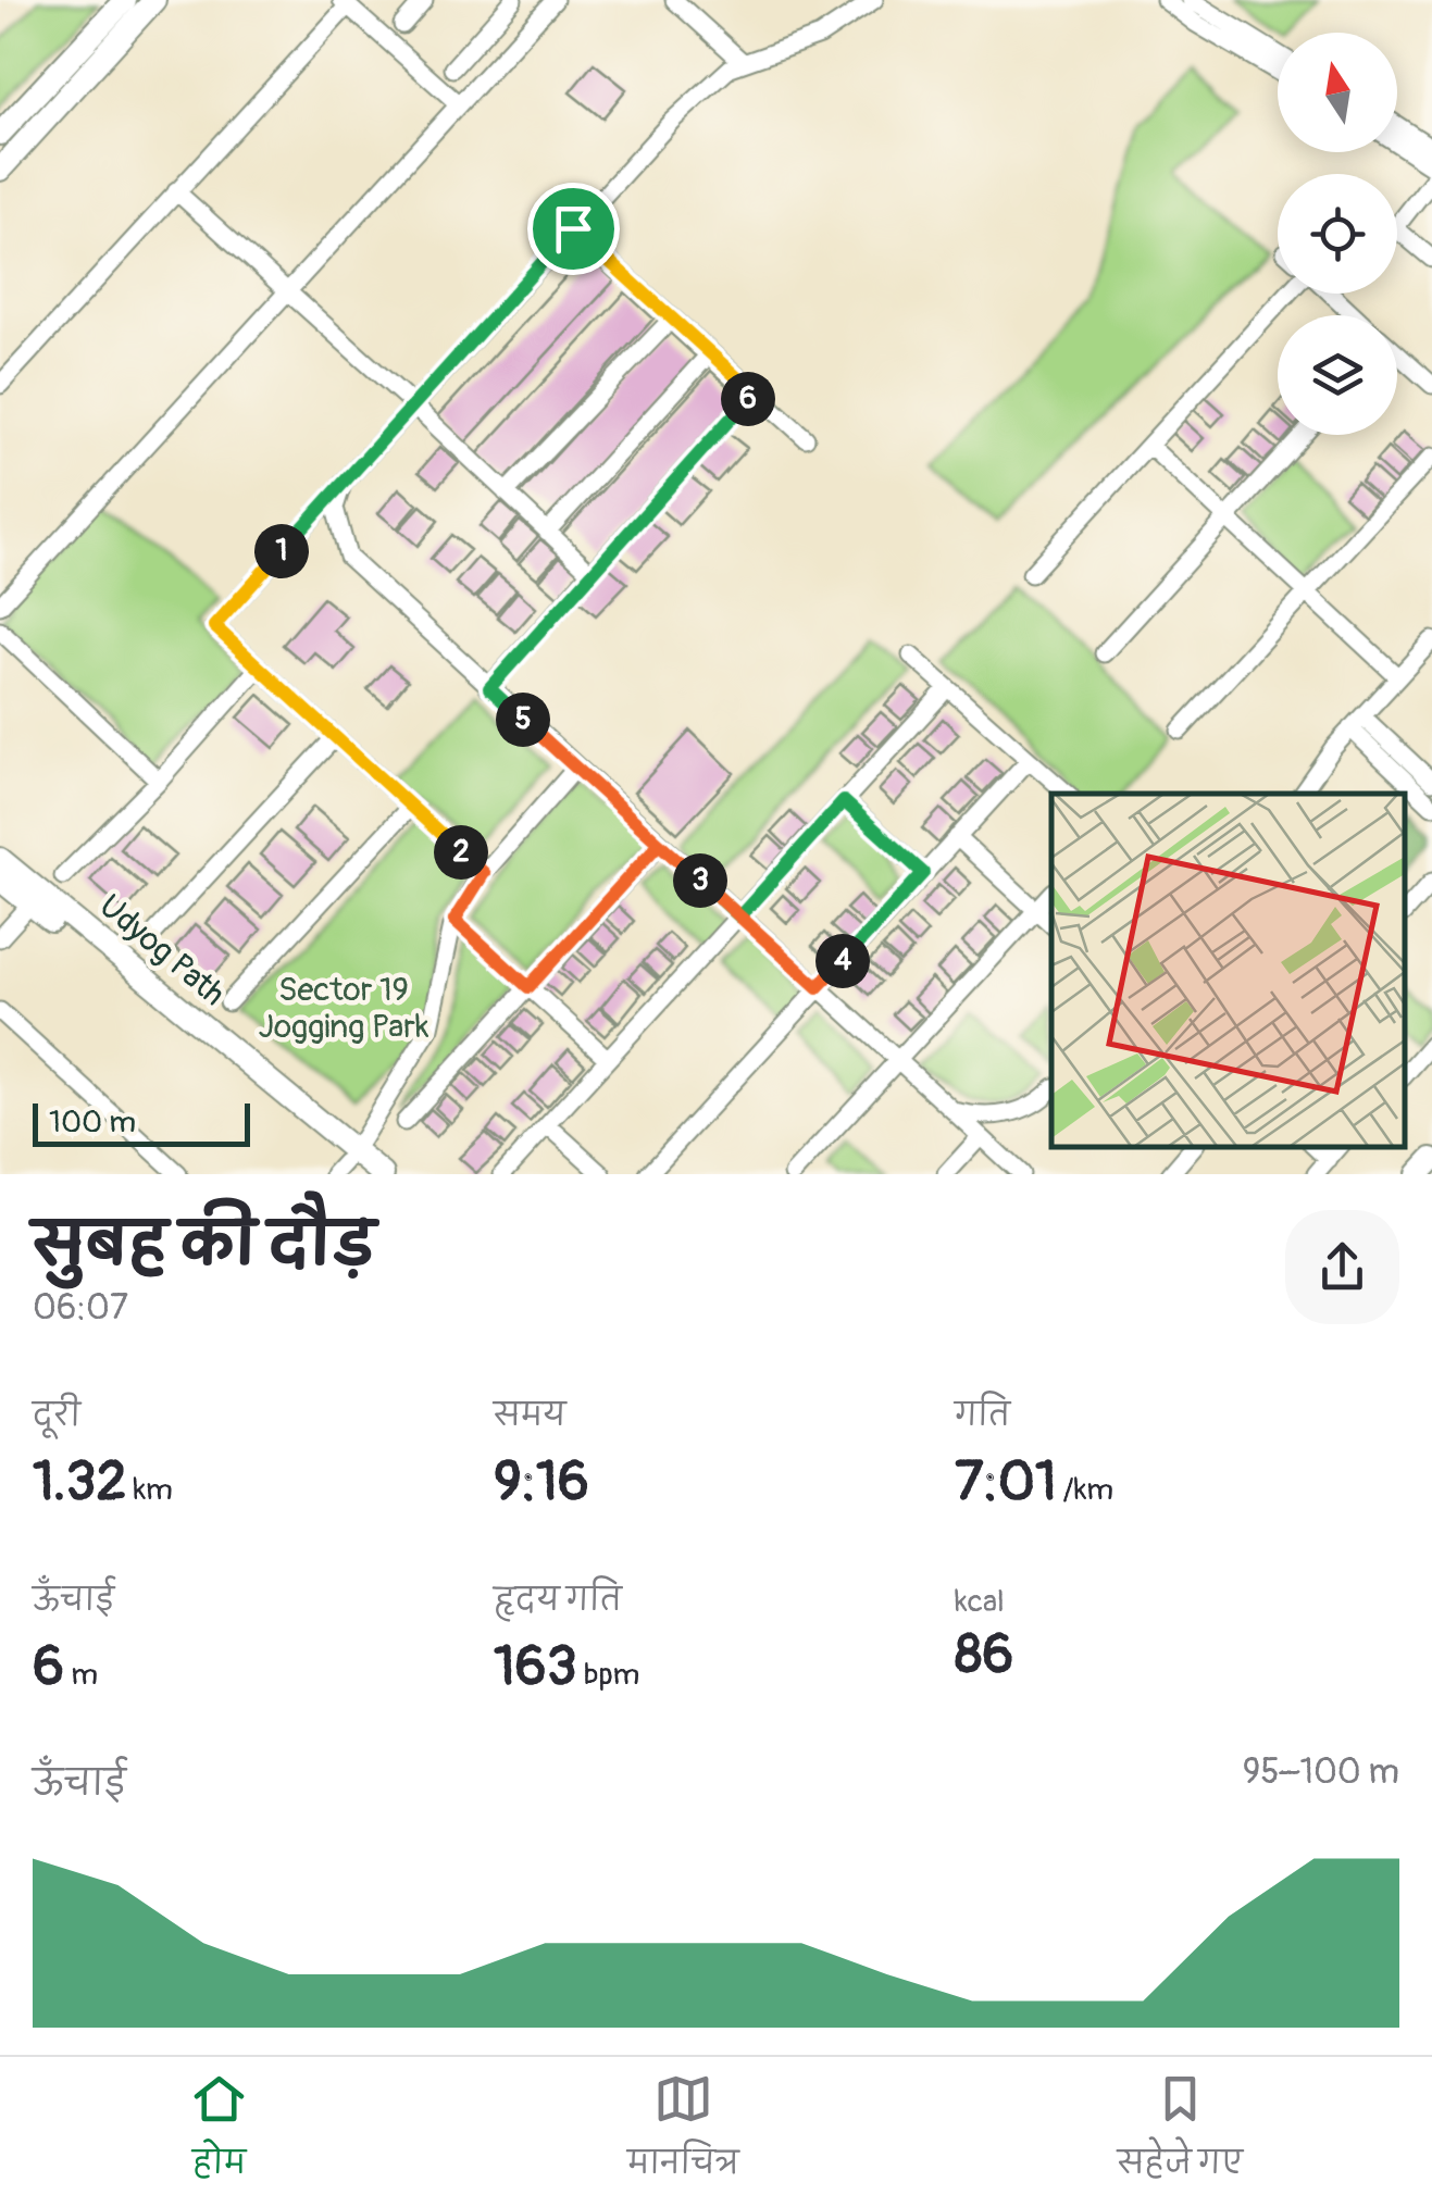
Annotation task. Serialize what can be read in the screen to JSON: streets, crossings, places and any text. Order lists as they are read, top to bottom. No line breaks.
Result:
{"streets":{"main road":["Udyog Path"]},"parks":["Sector 19 Jogging Park"],"scale_bar":"100 m","north":"top","page":{"pins":["6","1","5","2","3","4"],"scale":"100 m","heading":["सुबह की दौड़","06:07"],"stats":[["दूरी","1.32 km"],["समय","9:16"],["गति","7:01 /km"],["ऊँचाई","6 m"],["हृदय गति","163 bpm"],["kcal","86"]],"chart":["ऊँचाई","95–100 m"],"tabs":["होम","मानचित्र","सहेजे गए"]}}
